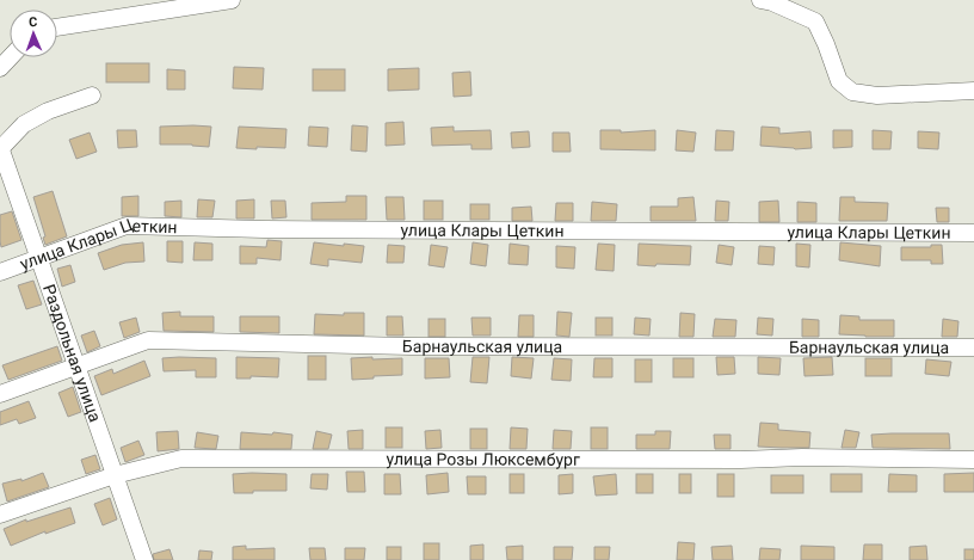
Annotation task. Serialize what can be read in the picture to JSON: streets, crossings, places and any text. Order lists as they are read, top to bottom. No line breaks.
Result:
{"streets":{"street":["улица Клары Цеткин","Барнаульская улица","Раздольная улица","улица Розы Люксембург"]},"crossings":[["улица Клары Цеткин","Раздольная улица"],["Барнаульская улица","Раздольная улица"],["Раздольная улица","улица Розы Люксембург"]],"north":"top"}
